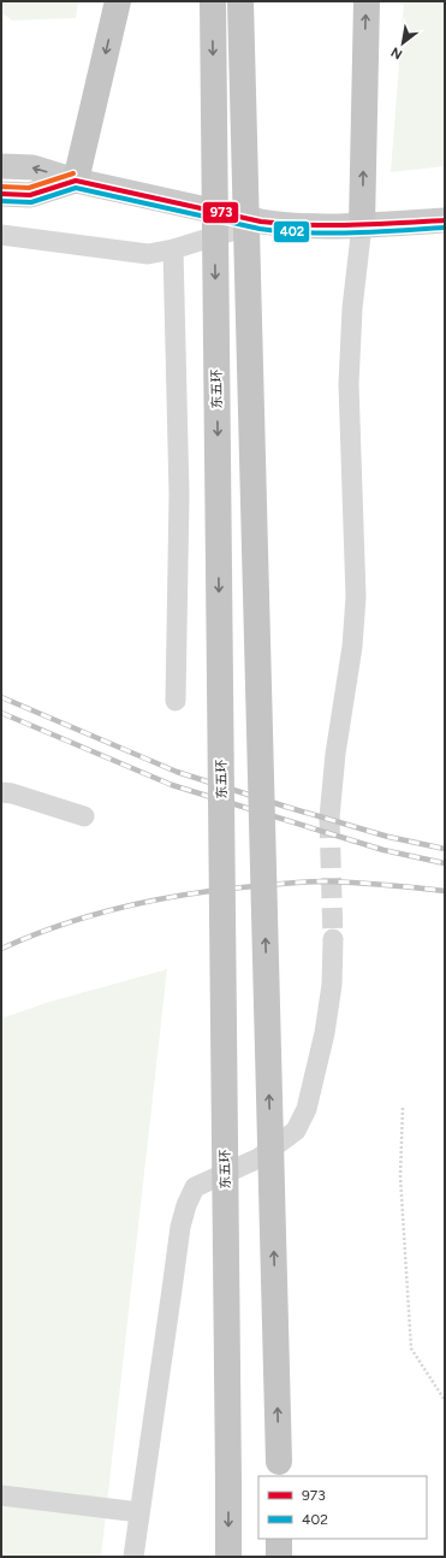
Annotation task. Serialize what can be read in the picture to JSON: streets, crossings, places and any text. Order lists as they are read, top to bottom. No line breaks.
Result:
{"streets":{"highway":["东五环"]},"lines":["transit line 973","transit line 402"],"legend":["973","402"],"north":"bottom left"}
